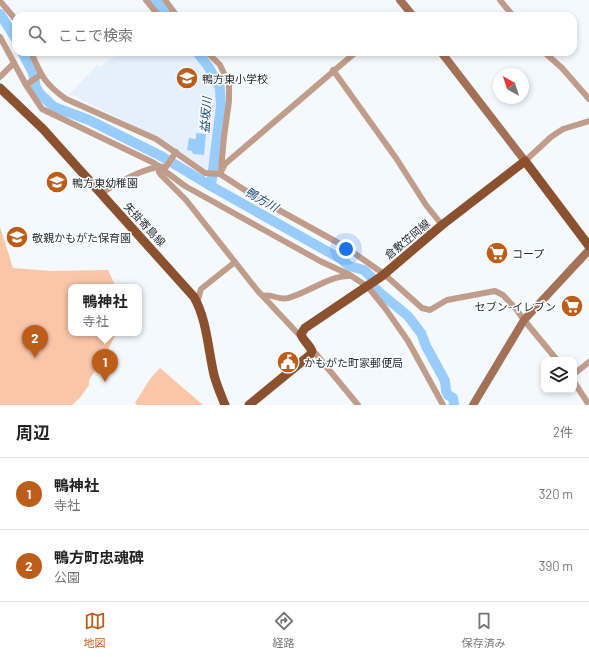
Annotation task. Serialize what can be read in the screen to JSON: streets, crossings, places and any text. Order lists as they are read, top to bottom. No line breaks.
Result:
{"streets":{"main road":["矢掛寄島線","倉敷笠岡線"]},"water":["益坂川","鴨方川"],"places":{"school or university":["鴨方東小学校","鴨方東幼稚園","敬親かもがた保育園"],"supermarket":["コープ","セブン-イレブン"],"public building":["かもがた町家郵便局"]},"north":"top left","page":{"search":"ここで検索","popup":["鴨神社","寺社"],"pins":["2","1"],"heading":["周辺","2件"],"list":[{"mark":"1","name":"鴨神社","note":"寺社","value":"320 m"},{"mark":"2","name":"鴨方町忠魂碑","note":"公園","value":"390 m"}],"nav":["地図","経路","保存済み"]}}
